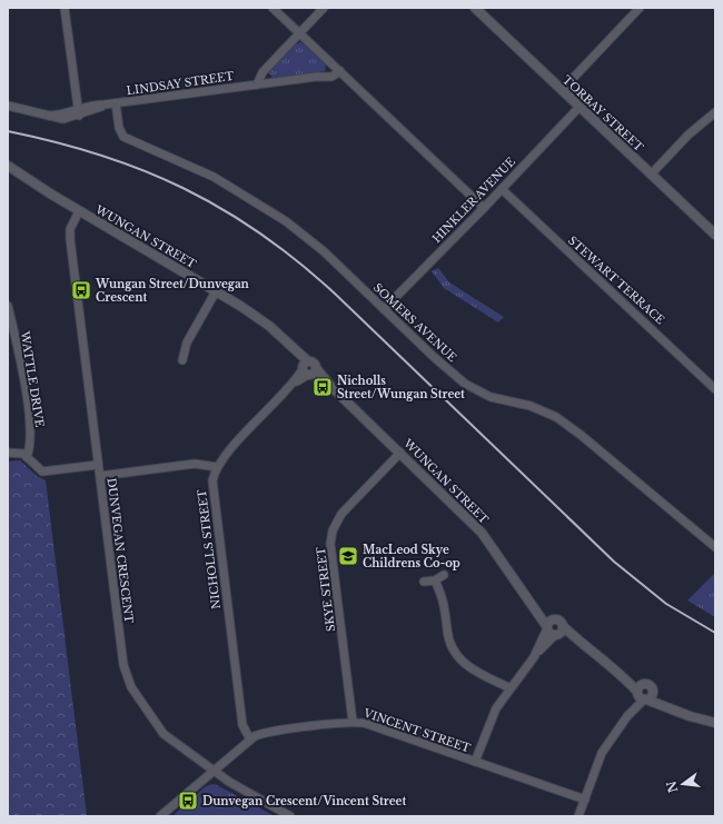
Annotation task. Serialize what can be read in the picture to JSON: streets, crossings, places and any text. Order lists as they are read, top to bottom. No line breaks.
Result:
{"streets":{"street":["LINDSAY STREET","TORBAY STREET","HINKLER AVENUE","WUNGAN STREET","STEWART TERRACE","SOMERS AVENUE","WATTLE DRIVE","NICHOLLS STREET","DUNVEGAN CRESCENT","SKYE STREET","VINCENT STREET"]},"crossings":[["LINDSAY STREET","SOMERS AVENUE"],["TORBAY STREET","HINKLER AVENUE"],["HINKLER AVENUE","STEWART TERRACE"],["HINKLER AVENUE","SOMERS AVENUE"],["WUNGAN STREET","NICHOLLS STREET"],["WUNGAN STREET","DUNVEGAN CRESCENT"],["WUNGAN STREET","SKYE STREET"],["NICHOLLS STREET","VINCENT STREET"],["DUNVEGAN CRESCENT","VINCENT STREET"],["SKYE STREET","VINCENT STREET"]],"places":{"bus stop":["Wungan Street/Dunvegan Crescent","Nicholls Street/Wungan Street","Dunvegan Crescent/Vincent Street"],"school or university":["MacLeod Skye Childrens Co-op"]},"north":"left"}
